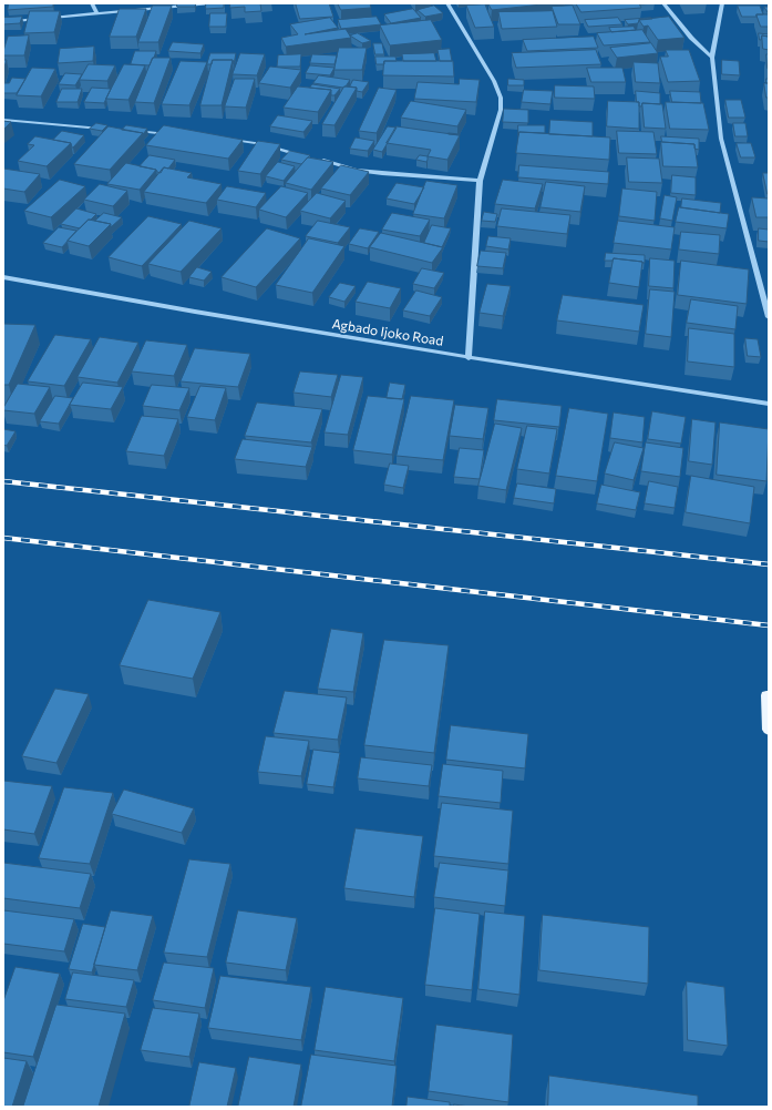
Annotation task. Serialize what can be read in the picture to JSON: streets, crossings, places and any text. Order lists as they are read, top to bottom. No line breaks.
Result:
{"streets":{"street":["Agbado Ijoko Road"]}}
